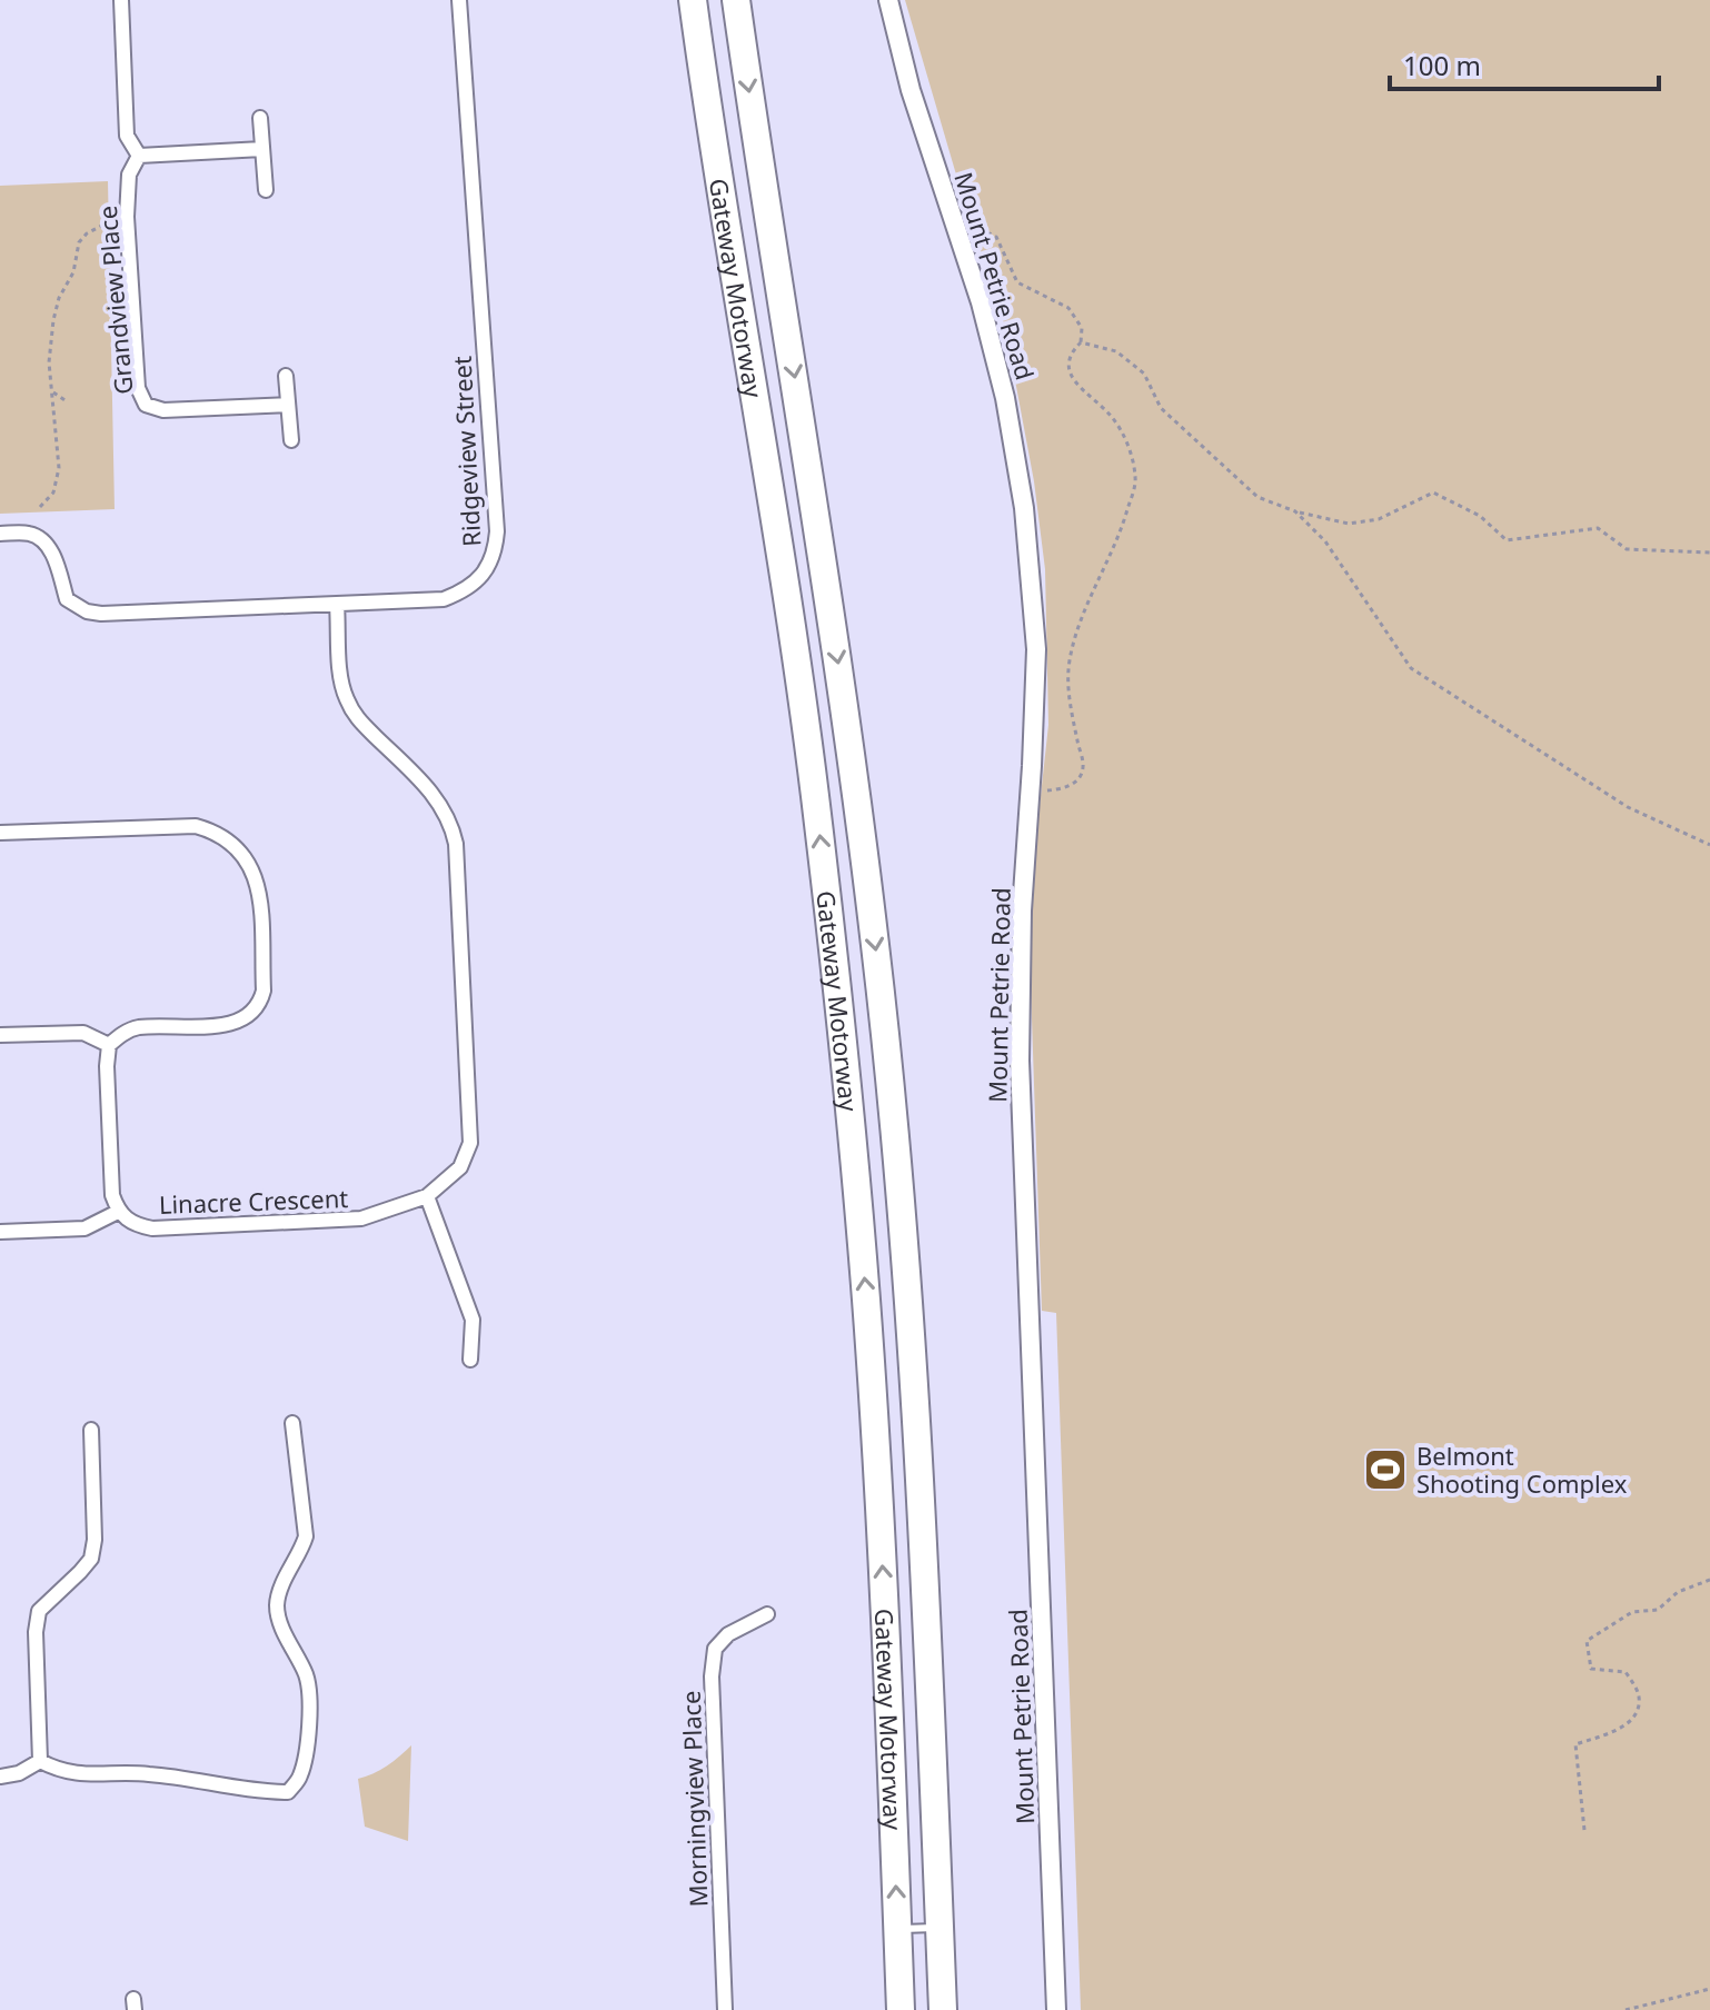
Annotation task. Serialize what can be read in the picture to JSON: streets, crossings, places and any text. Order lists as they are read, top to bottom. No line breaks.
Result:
{"streets":{"highway":["Gateway Motorway"],"street":["Mount Petrie Road","Grandview Place","Ridgeview Street","Linacre Crescent","Morningview Place"]},"crossings":[["Ridgeview Street","Linacre Crescent"]],"places":{"sports":["Belmont Shooting Complex"]},"scale_bar":"100 m"}
